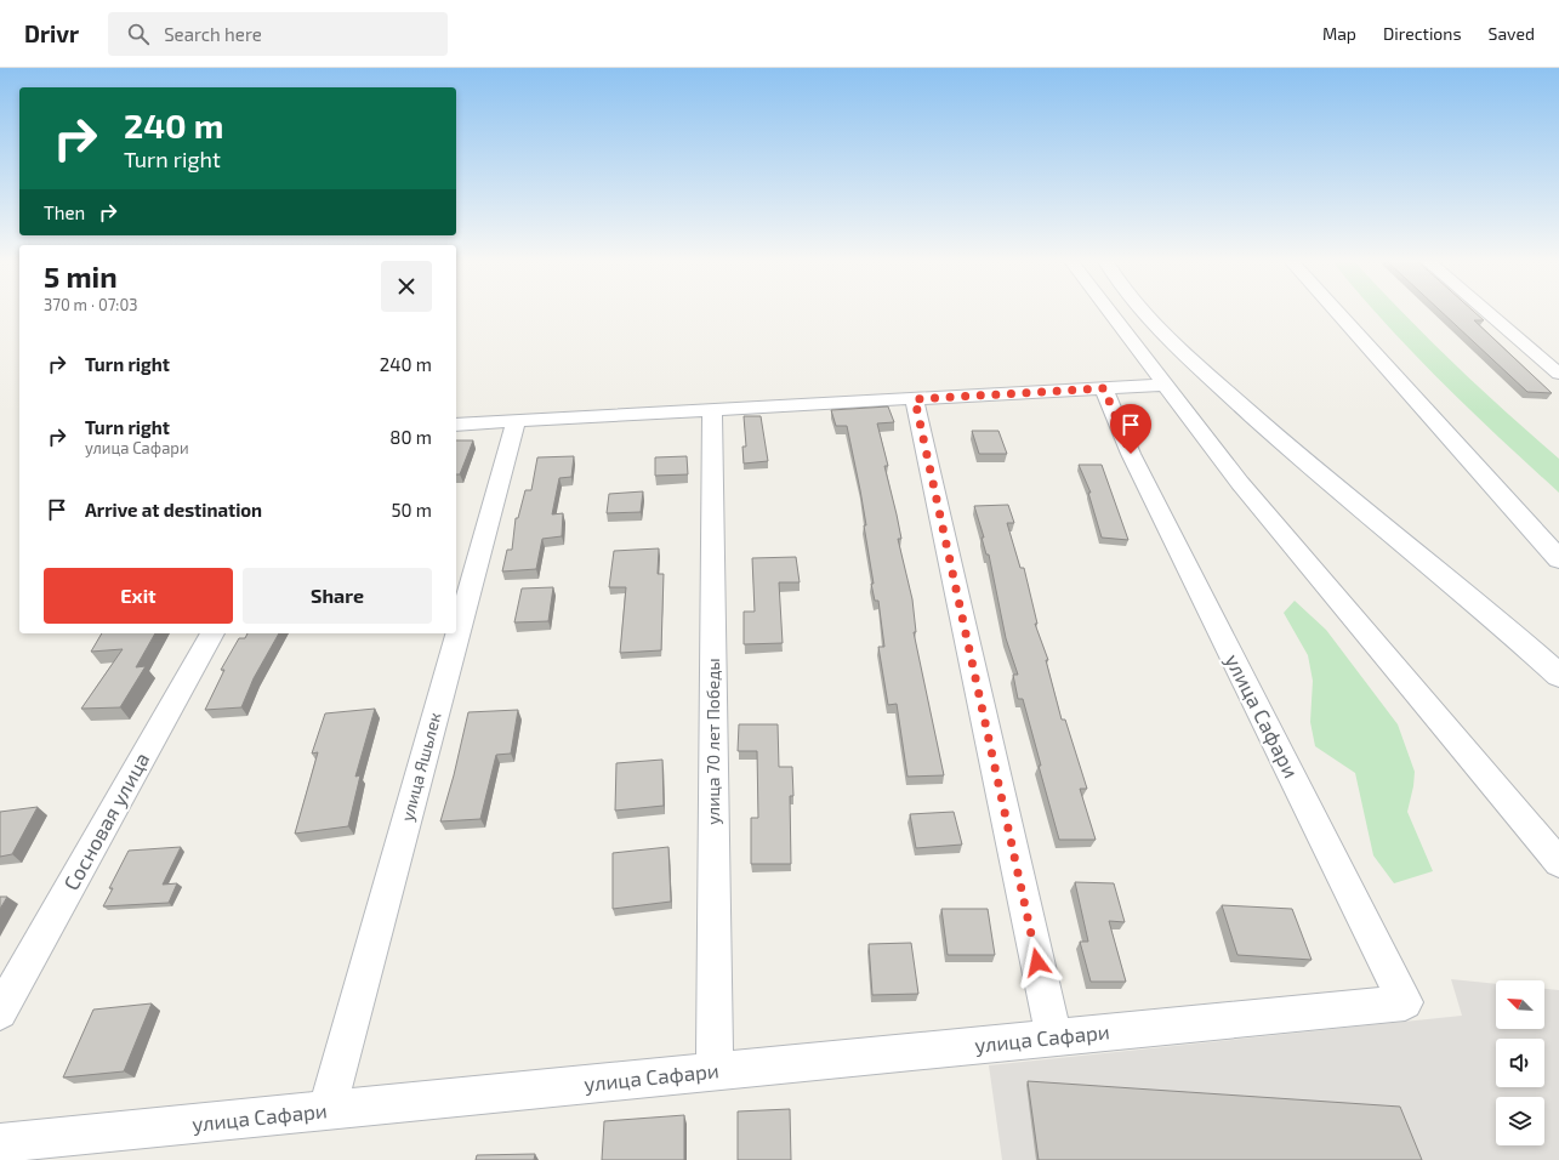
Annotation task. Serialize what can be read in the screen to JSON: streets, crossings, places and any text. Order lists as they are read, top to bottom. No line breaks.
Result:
{"streets":{"street":["улица Сафари","улица 70 лет Победы","улица Яшьлек","Сосновая улица"]},"crossings":[["улица Сафари","улица 70 лет Победы"],["улица Сафари","улица Яшьлек"]],"north":"top left","page":{"header":"Drivr","search":"Search here","nav":["Map","Directions","Saved"],"turn":["240 m","Turn right"],"then":"Then","heading":["5 min","370 m · 07:03"],"list":[{"name":"Turn right","value":"240 m"},{"name":"Turn right","note":"улица Сафари","value":"80 m"},{"name":"Arrive at destination","value":"50 m"}],"buttons":["Exit","Share"]}}
